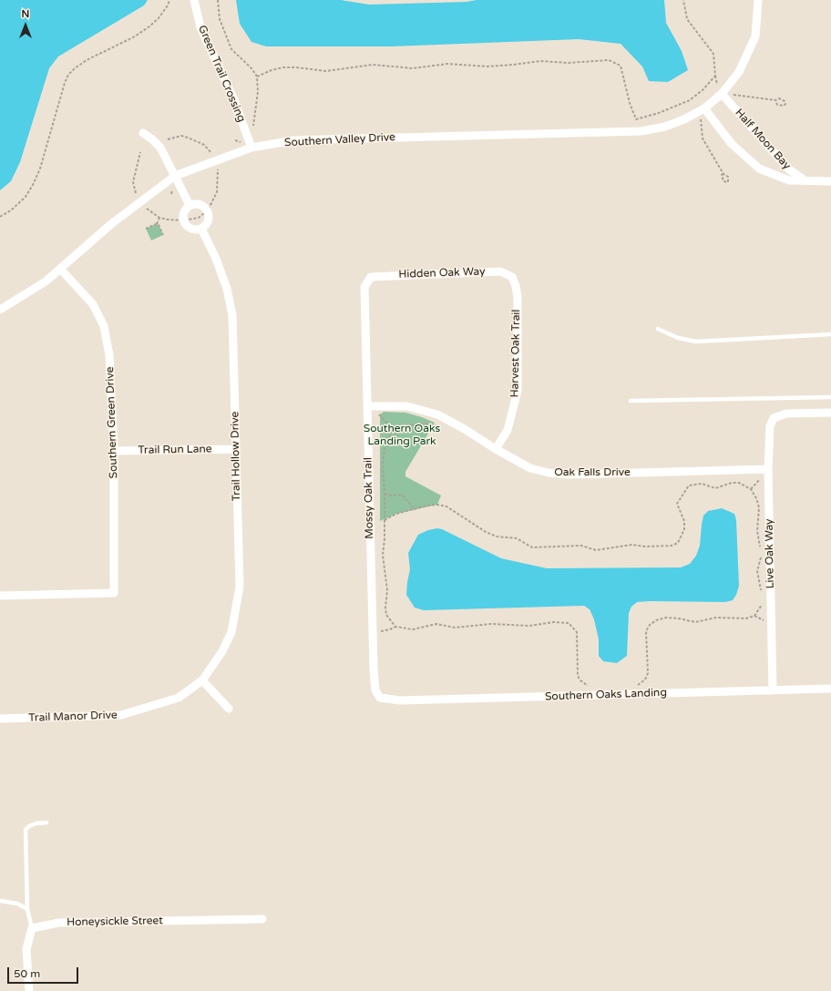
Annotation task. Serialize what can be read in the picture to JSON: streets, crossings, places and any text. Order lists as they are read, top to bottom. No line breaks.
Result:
{"streets":{"street":["Green Trail Crossing","Half Moon Bay","Southern Valley Drive","Hidden Oak Way","Harvest Oak Trail","Southern Green Drive","Trail Run Lane","Trail Hollow Drive","Oak Falls Drive","Mossy Oak Trail","Live Oak Way","Southern Oaks Landing","Trail Manor Drive","Honeysickle Street"]},"crossings":[["Green Trail Crossing","Southern Valley Drive"],["Half Moon Bay","Southern Valley Drive"],["Southern Valley Drive","Southern Green Drive"],["Hidden Oak Way","Harvest Oak Trail"],["Hidden Oak Way","Mossy Oak Trail"],["Harvest Oak Trail","Oak Falls Drive"],["Southern Green Drive","Trail Run Lane"],["Trail Run Lane","Trail Hollow Drive"],["Trail Hollow Drive","Trail Manor Drive"],["Oak Falls Drive","Mossy Oak Trail"],["Oak Falls Drive","Live Oak Way"],["Mossy Oak Trail","Southern Oaks Landing"],["Live Oak Way","Southern Oaks Landing"]],"parks":["Southern Oaks Landing Park"],"scale_bar":"50 m","north":"top"}
